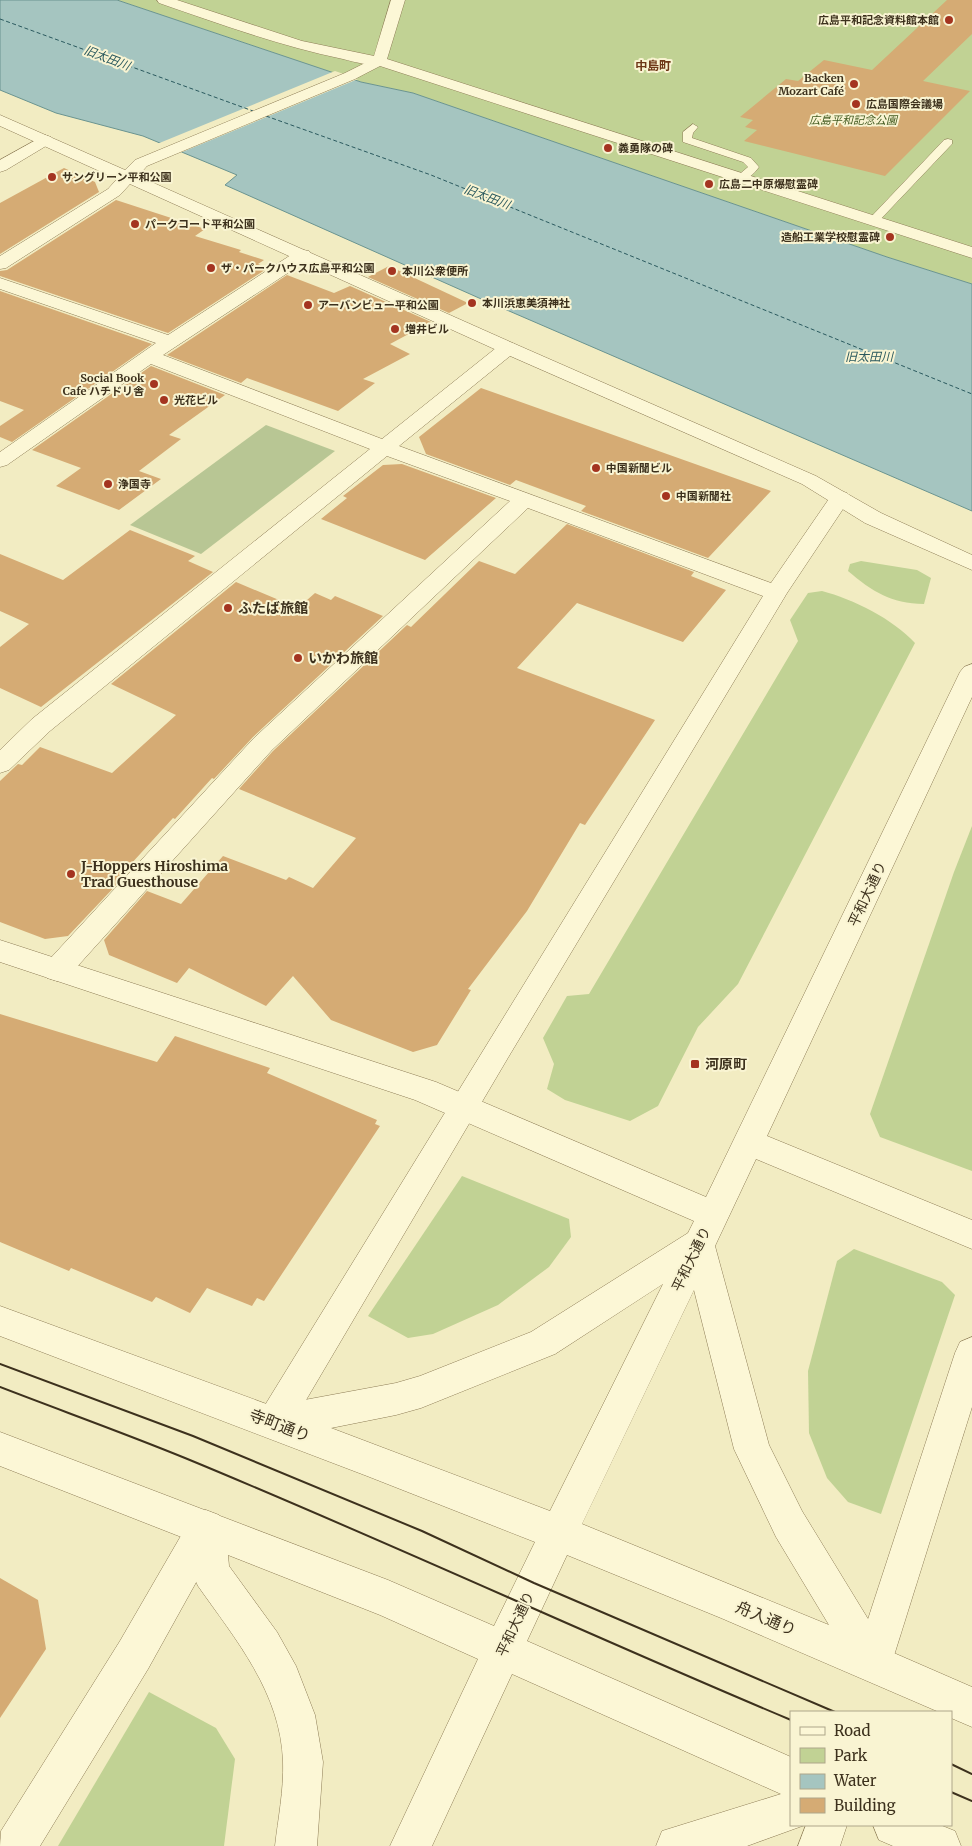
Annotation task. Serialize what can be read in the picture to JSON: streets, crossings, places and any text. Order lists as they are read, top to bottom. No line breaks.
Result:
{"streets":{"street":["平和大通り","寺町通り","舟入通り"]},"crossings":[["平和大通り","寺町通り"],["平和大通り","舟入通り"],["寺町通り","舟入通り"]],"districts":["中島町"],"water":["旧太田川"],"parks":["広島平和記念公園"],"places":{"other":["広島平和記念資料館本館","Backen Mozart Café","広島国際会議場","義勇隊の碑","サングリーン平和公園","広島二中原爆慰霊碑","パークコート平和公園","造船工業学校慰霊碑","ザ・パークハウス広島平和公園","本川公衆便所","本川浜恵美須神社","アーバンビュー平和公園","増井ビル","Social Book Cafe ハチドリ舎","光花ビル","中国新聞ビル","浄国寺","中国新聞社","ふたば旅館","いかわ旅館","J-Hoppers Hiroshima Trad Guesthouse"],"transit":["河原町"]},"legend":["Road","Park","Water","Building"]}
